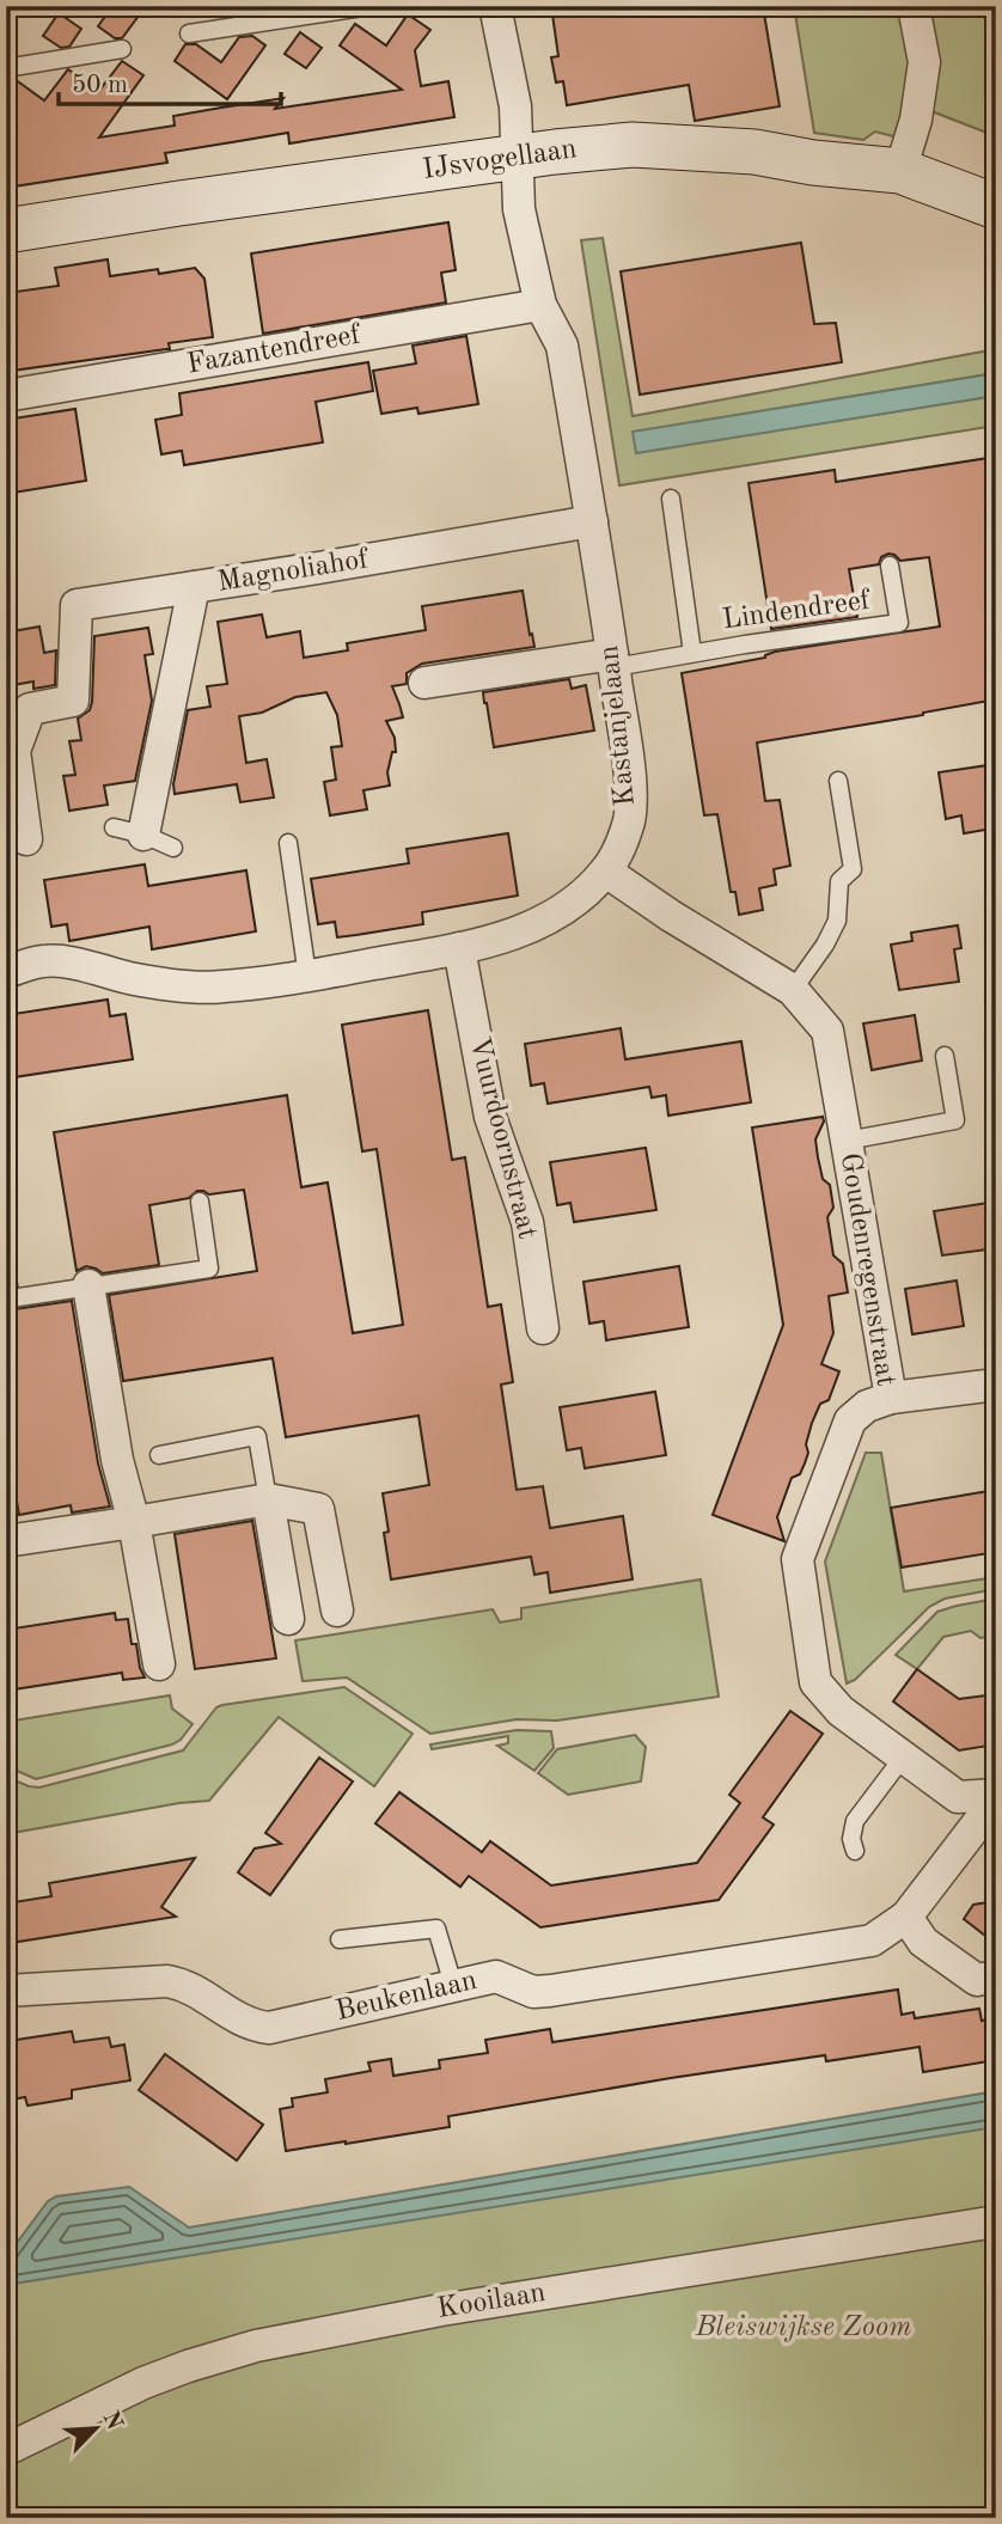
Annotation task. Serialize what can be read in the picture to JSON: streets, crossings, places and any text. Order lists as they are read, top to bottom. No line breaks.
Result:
{"streets":{"street":["IJsvogellaan","Fazantendreef","Magnoliahof","Kastanjelaan","Vuurdoornstraat","Goudenregenstraat","Beukenlaan","Kooilaan"],"lane":["Lindendreef"]},"crossings":[["IJsvogellaan","Kastanjelaan"],["Fazantendreef","Kastanjelaan"],["Magnoliahof","Kastanjelaan"],["Lindendreef","Kastanjelaan"],["Kastanjelaan","Vuurdoornstraat"],["Kastanjelaan","Goudenregenstraat"],["Goudenregenstraat","Beukenlaan"]],"parks":["Bleiswijkse Zoom"],"scale_bar":"50 m","north":"top right"}
